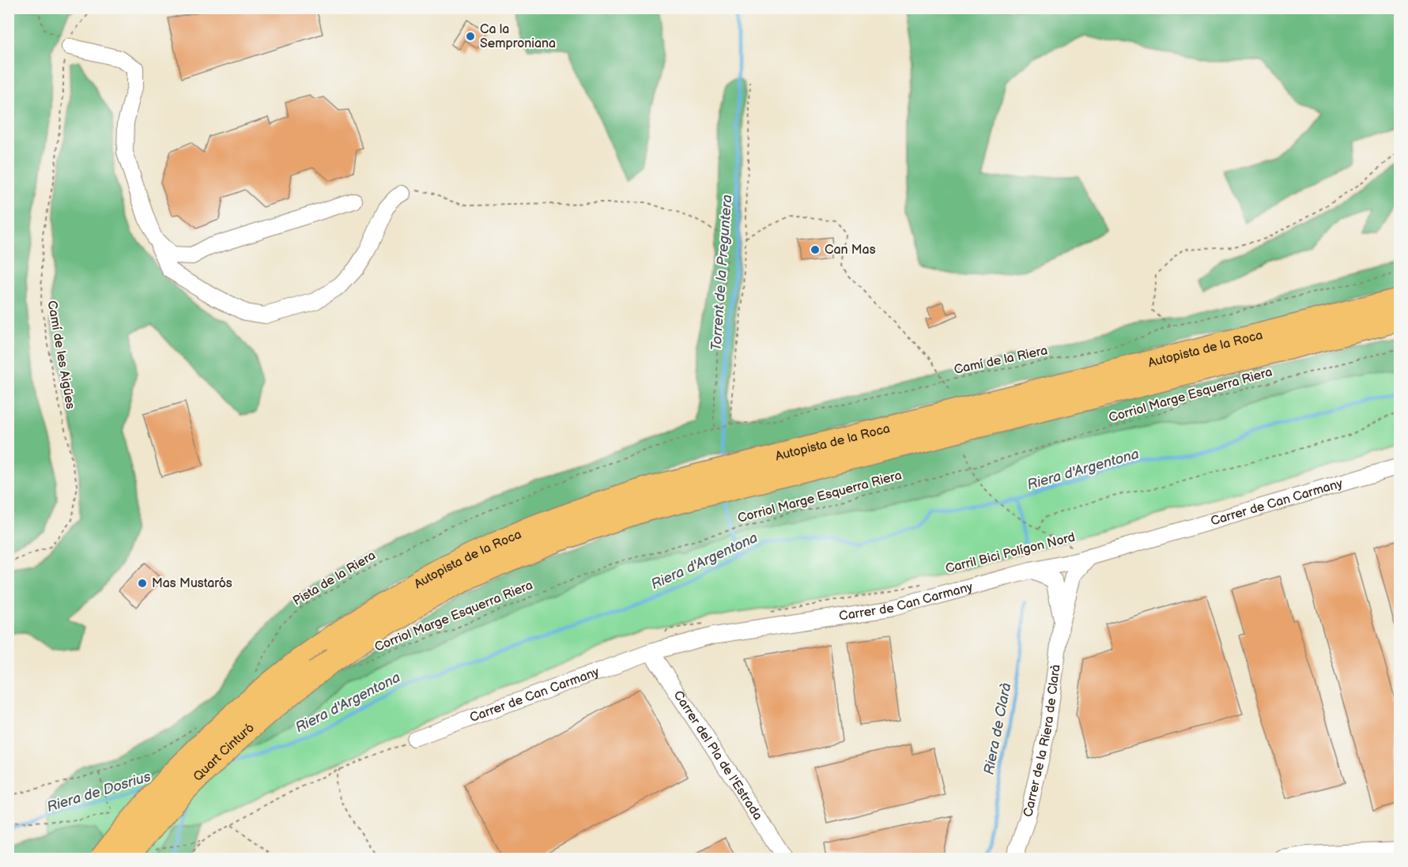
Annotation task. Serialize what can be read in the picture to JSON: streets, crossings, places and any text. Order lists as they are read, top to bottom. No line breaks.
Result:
{"streets":{"highway":["Autopista de la Roca","Quart Cinturó"],"street":["Carrer de Can Carmany","Carrer de la Riera de Clarà","Carrer del Pla de l'Estrada"],"path":["Camí de les Aigües","Camí de la Riera","Corriol Marge Esquerra Riera","Carril Bici Polígon Nord","Pista de la Riera"]},"crossings":[["Autopista de la Roca","Corriol Marge Esquerra Riera"],["Autopista de la Roca","Quart Cinturó"],["Camí de la Riera","Pista de la Riera"],["Corriol Marge Esquerra Riera","Quart Cinturó"],["Carrer de Can Carmany","Carril Bici Polígon Nord"],["Carrer de Can Carmany","Carrer de la Riera de Clarà"],["Carrer de Can Carmany","Carrer del Pla de l'Estrada"],["Carril Bici Polígon Nord","Carrer de la Riera de Clarà"]],"water":["Torrent de la Preguntera","Riera d'Argentona","Riera de Clarà","Riera de Dosrius"],"places":["Ca la Semproniana","Can Mas","Mas Mustarós"]}
